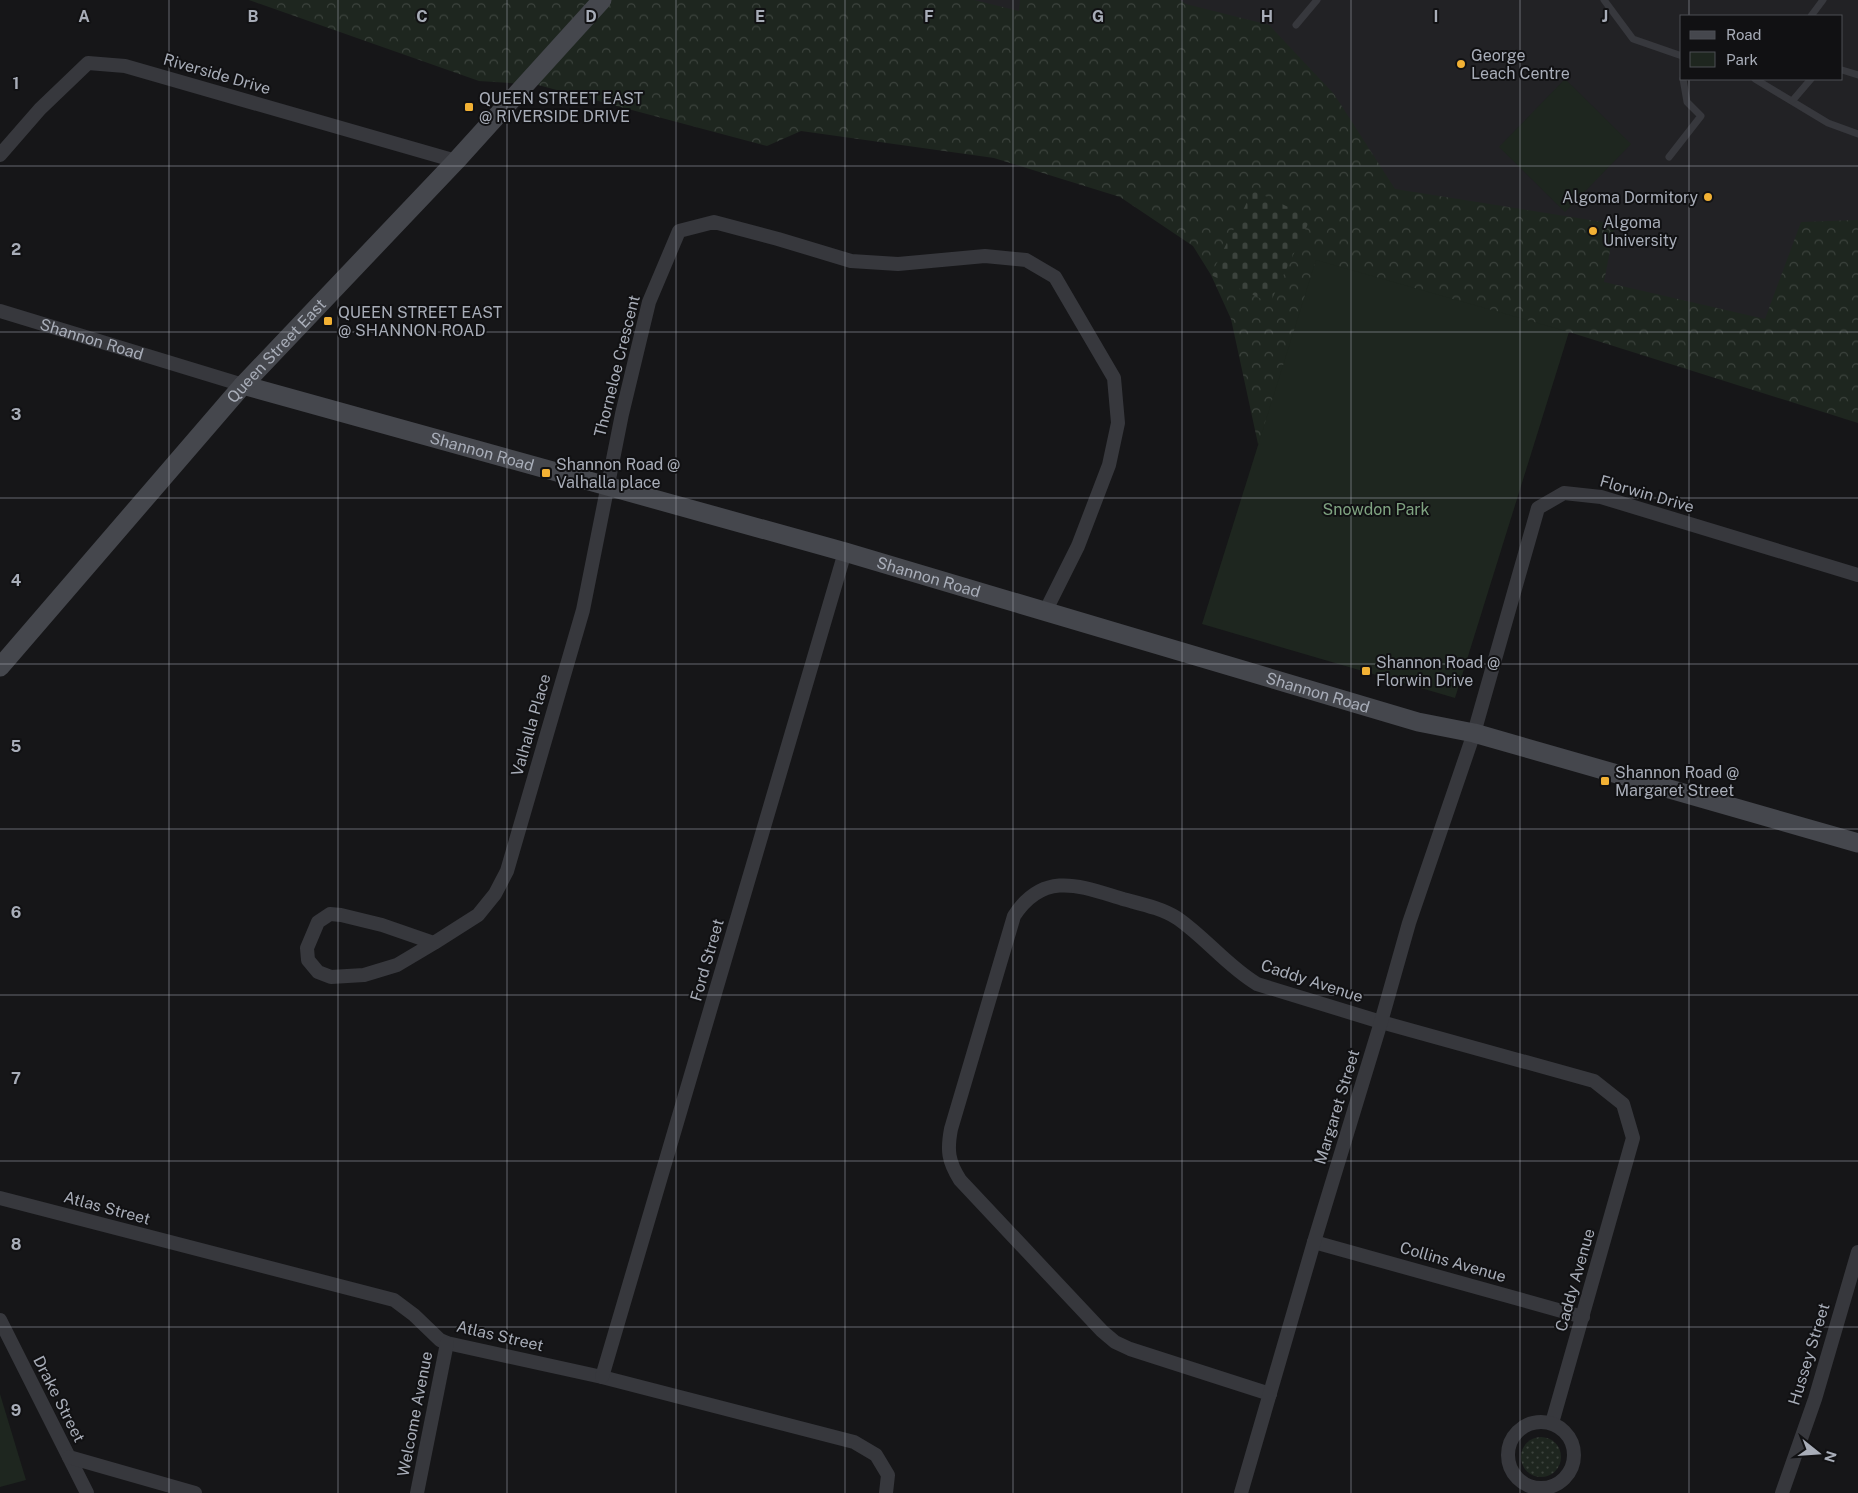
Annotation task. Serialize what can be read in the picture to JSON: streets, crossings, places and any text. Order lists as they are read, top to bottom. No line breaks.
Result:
{"streets":{"street":["Riverside Drive","Shannon Road","Queen Street East","Thorneloe Crescent","Florwin Drive","Valhalla Place","Ford Street","Caddy Avenue","Margaret Street","Atlas Street","Collins Avenue","Hussey Street","Drake Street","Welcome Avenue"]},"crossings":[["Riverside Drive","Queen Street East"],["Shannon Road","Queen Street East"],["Shannon Road","Thorneloe Crescent"],["Shannon Road","Florwin Drive"],["Shannon Road","Valhalla Place"],["Shannon Road","Ford Street"],["Shannon Road","Margaret Street"],["Thorneloe Crescent","Valhalla Place"],["Florwin Drive","Margaret Street"],["Ford Street","Atlas Street"],["Caddy Avenue","Margaret Street"],["Caddy Avenue","Collins Avenue"],["Margaret Street","Collins Avenue"],["Atlas Street","Welcome Avenue"]],"parks":["Snowdon Park"],"places":{"other":["George Leach Centre","Algoma Dormitory","Algoma University"],"transit":["QUEEN STREET EAST @ RIVERSIDE DRIVE","QUEEN STREET EAST @ SHANNON ROAD","Shannon Road @ Valhalla place","Shannon Road @ Florwin Drive","Shannon Road @ Margaret Street"]},"legend":["Road","Park"],"north":"right","grid":{"columns":["A","B","C","D","E","F","G","H","I","J"],"rows":["1","2","3","4","5","6","7","8","9"]}}
